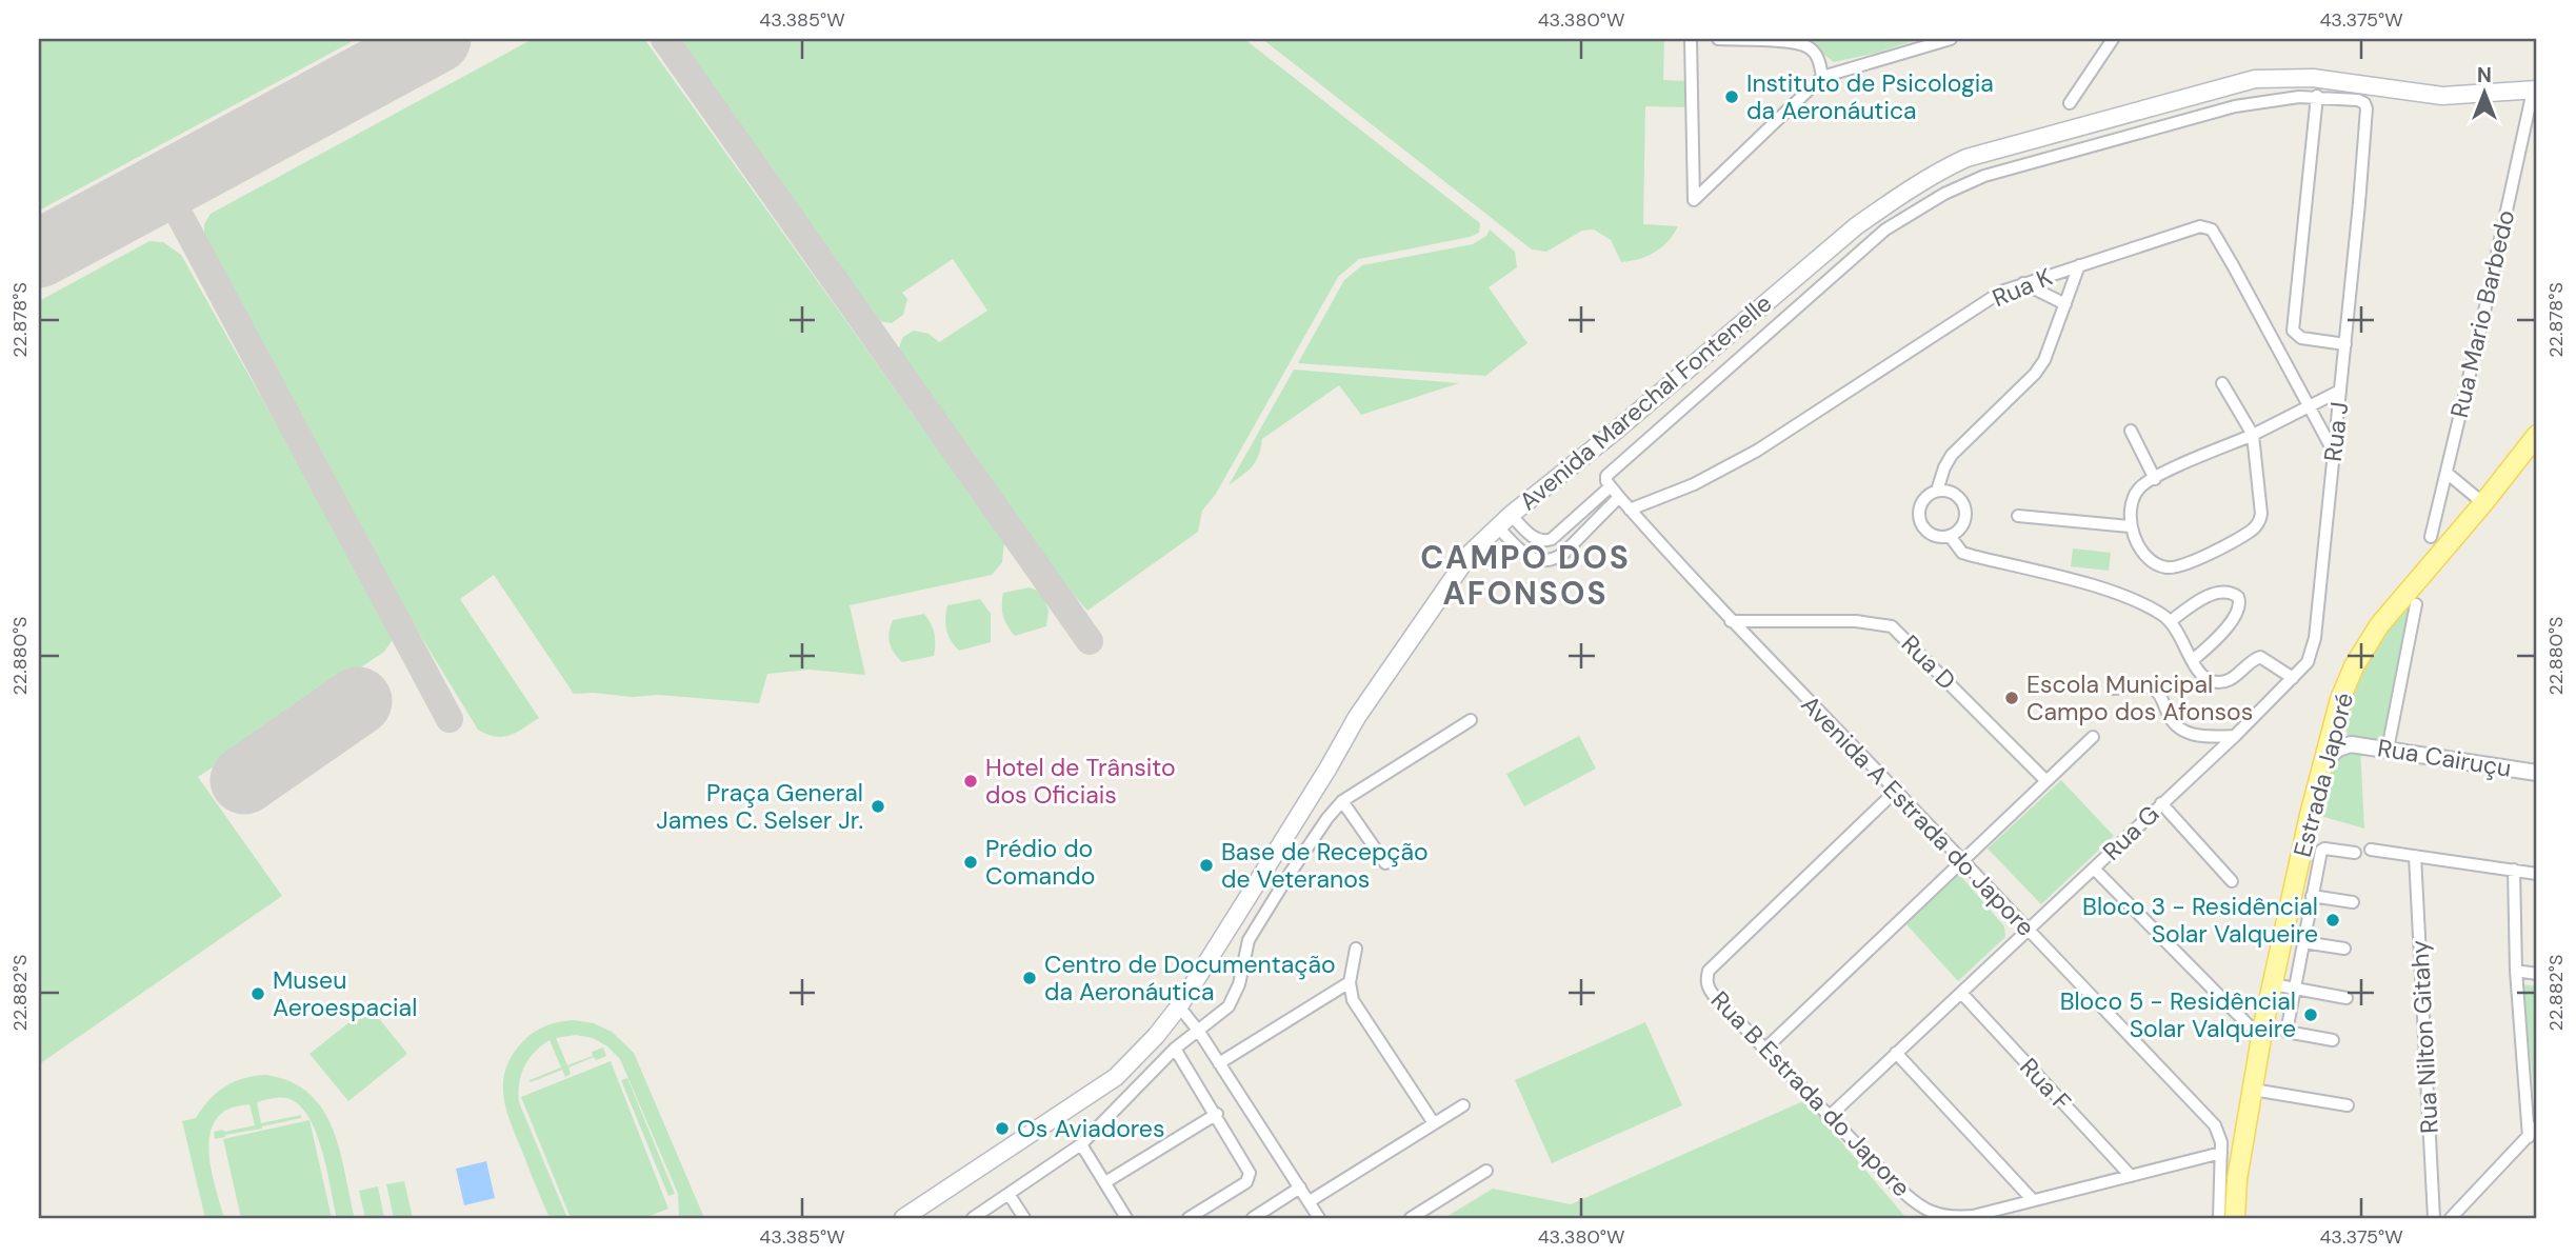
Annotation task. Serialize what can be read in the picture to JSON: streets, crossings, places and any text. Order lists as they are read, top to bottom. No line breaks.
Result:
{"streets":{"main road":["Avenida Marechal Fontenelle","Estrada Japoré"],"street":["Rua K","Rua Mario Barbedo","Rua J","Rua D","Rua Cairuçu","Avenida A Estrada do Japore","Rua G","Rua Nilton Gitahy","Rua F","Rua B Estrada do Japore"]},"crossings":[["Rua K","Rua J"],["Rua K","Avenida A Estrada do Japore"],["Rua Mario Barbedo","Avenida Marechal Fontenelle"],["Rua J","Rua G"],["Rua D","Avenida A Estrada do Japore"],["Rua Cairuçu","Estrada Japoré"],["Avenida A Estrada do Japore","Rua G"],["Avenida A Estrada do Japore","Rua B Estrada do Japore"],["Rua G","Rua F"],["Rua G","Rua B Estrada do Japore"],["Rua F","Rua B Estrada do Japore"]],"districts":["CAMPO DOS AFONSOS"],"places":["Instituto de Psicologia da Aeronáutica","Escola Municipal Campo dos Afonsos","Hotel de Trânsito dos Oficiais","Praça General James C. Selser Jr.","Prédio do Comando","Base de Recepção de Veteranos","Bloco 3 - Residêncial Solar Valqueire","Centro de Documentação da Aeronáutica","Museu Aeroespacial","Bloco 5 - Residêncial Solar Valqueire","Os Aviadores"],"north":"top","coordinates":["43.385°W","43.380°W","43.375°W","22.878°S","22.880°S","22.882°S"]}
